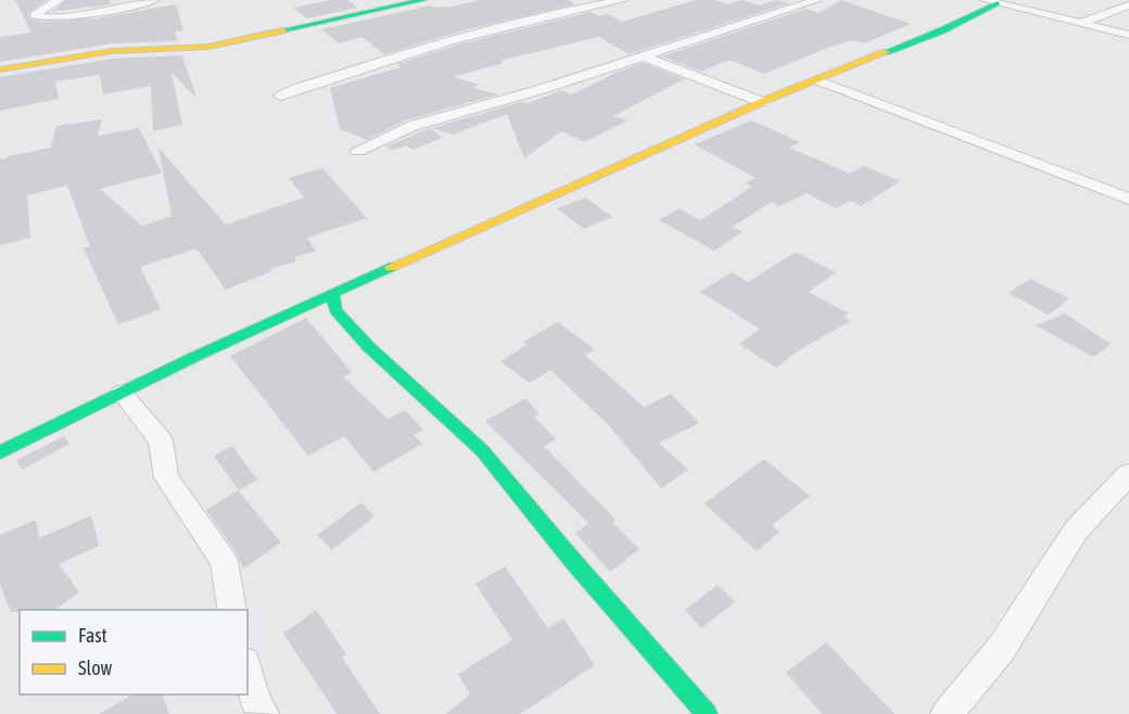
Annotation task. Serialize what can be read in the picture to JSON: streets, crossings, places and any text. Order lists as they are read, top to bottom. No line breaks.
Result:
{"legend":["Fast","Slow"]}
